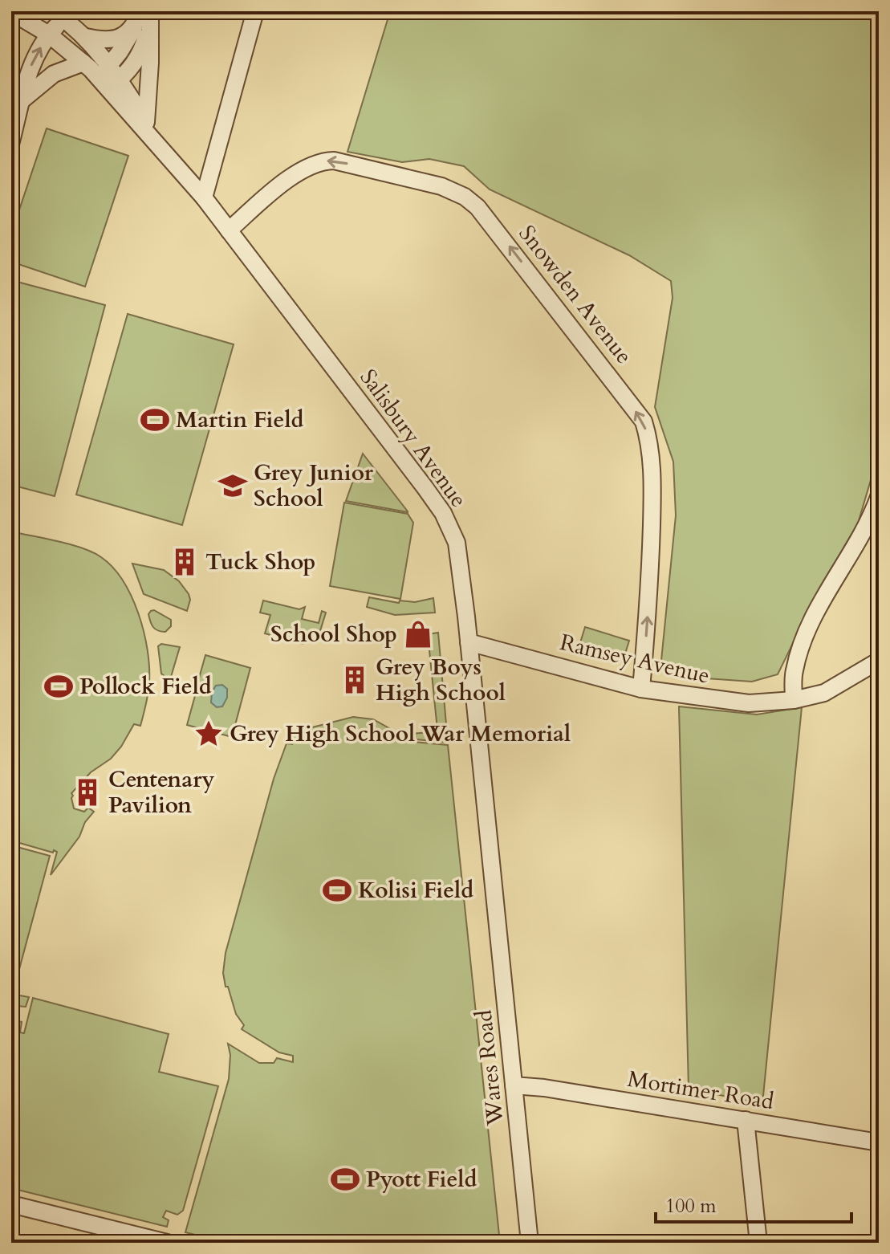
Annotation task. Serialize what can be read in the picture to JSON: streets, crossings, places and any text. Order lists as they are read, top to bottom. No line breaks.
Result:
{"streets":{"street":["Snowden Avenue","Salisbury Avenue","Ramsey Avenue","Wares Road","Mortimer Road"]},"crossings":[["Snowden Avenue","Salisbury Avenue"],["Snowden Avenue","Ramsey Avenue"],["Salisbury Avenue","Ramsey Avenue"],["Salisbury Avenue","Wares Road"],["Wares Road","Mortimer Road"]],"places":{"sports":["Martin Field","Pollock Field","Kolisi Field","Pyott Field"],"school or university":["Grey Junior School"],"building":["Tuck Shop","Grey Boys High School","Centenary Pavilion"],"shop":["School Shop"],"place":["Grey High School War Memorial"]},"scale_bar":"100 m"}
